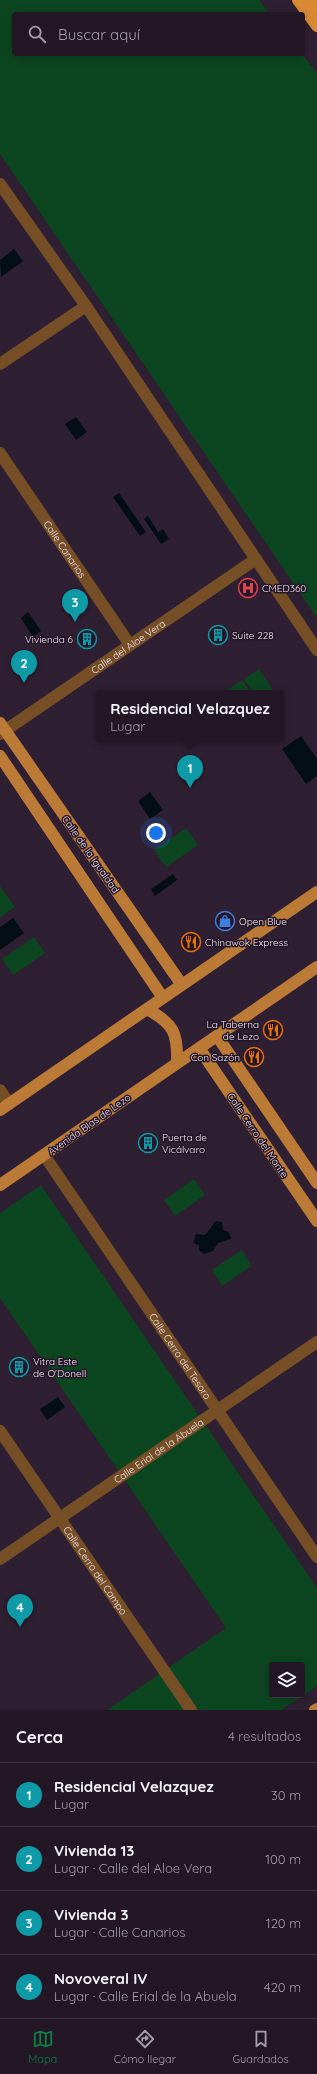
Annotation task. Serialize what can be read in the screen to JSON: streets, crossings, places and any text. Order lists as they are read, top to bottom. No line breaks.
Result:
{"streets":{"main road":["Calle de la Igualdad","Avenida Blas de Lezo","Calle Cerro del Monte"],"street":["Calle Canarios","Calle del Aloe Vera","Calle Cerro del Tesoro","Calle Erial de la Abuela","Calle Cerro del Campo"]},"crossings":[["Calle Canarios","Calle del Aloe Vera"],["Calle del Aloe Vera","Calle de la Igualdad"],["Avenida Blas de Lezo","Calle Cerro del Monte"],["Avenida Blas de Lezo","Calle Cerro del Tesoro"],["Calle Cerro del Tesoro","Calle Erial de la Abuela"],["Calle Erial de la Abuela","Calle Cerro del Campo"]],"places":{"hospital":["CMED360"],"building":["Suite 228","Vivienda 6","Puerta de Vicálvaro","Vitra Este de O'Donell"],"shop":["Open Blue"],"restaurant":["Chinawok Express","La Taberna de Lezo","Con Sazón"]},"page":{"search":"Buscar aquí","pins":["3","2","1","4"],"popup":["Residencial Velazquez","Lugar"],"heading":["Cerca","4 resultados"],"list":[{"mark":"1","name":"Residencial Velazquez","note":"Lugar","value":"30 m"},{"mark":"2","name":"Vivienda 13","note":"Lugar · Calle del Aloe Vera","value":"100 m"},{"mark":"3","name":"Vivienda 3","note":"Lugar · Calle Canarios","value":"120 m"},{"mark":"4","name":"Novoveral IV","note":"Lugar · Calle Erial de la Abuela","value":"420 m"}],"nav":["Mapa","Cómo llegar","Guardados"]}}
